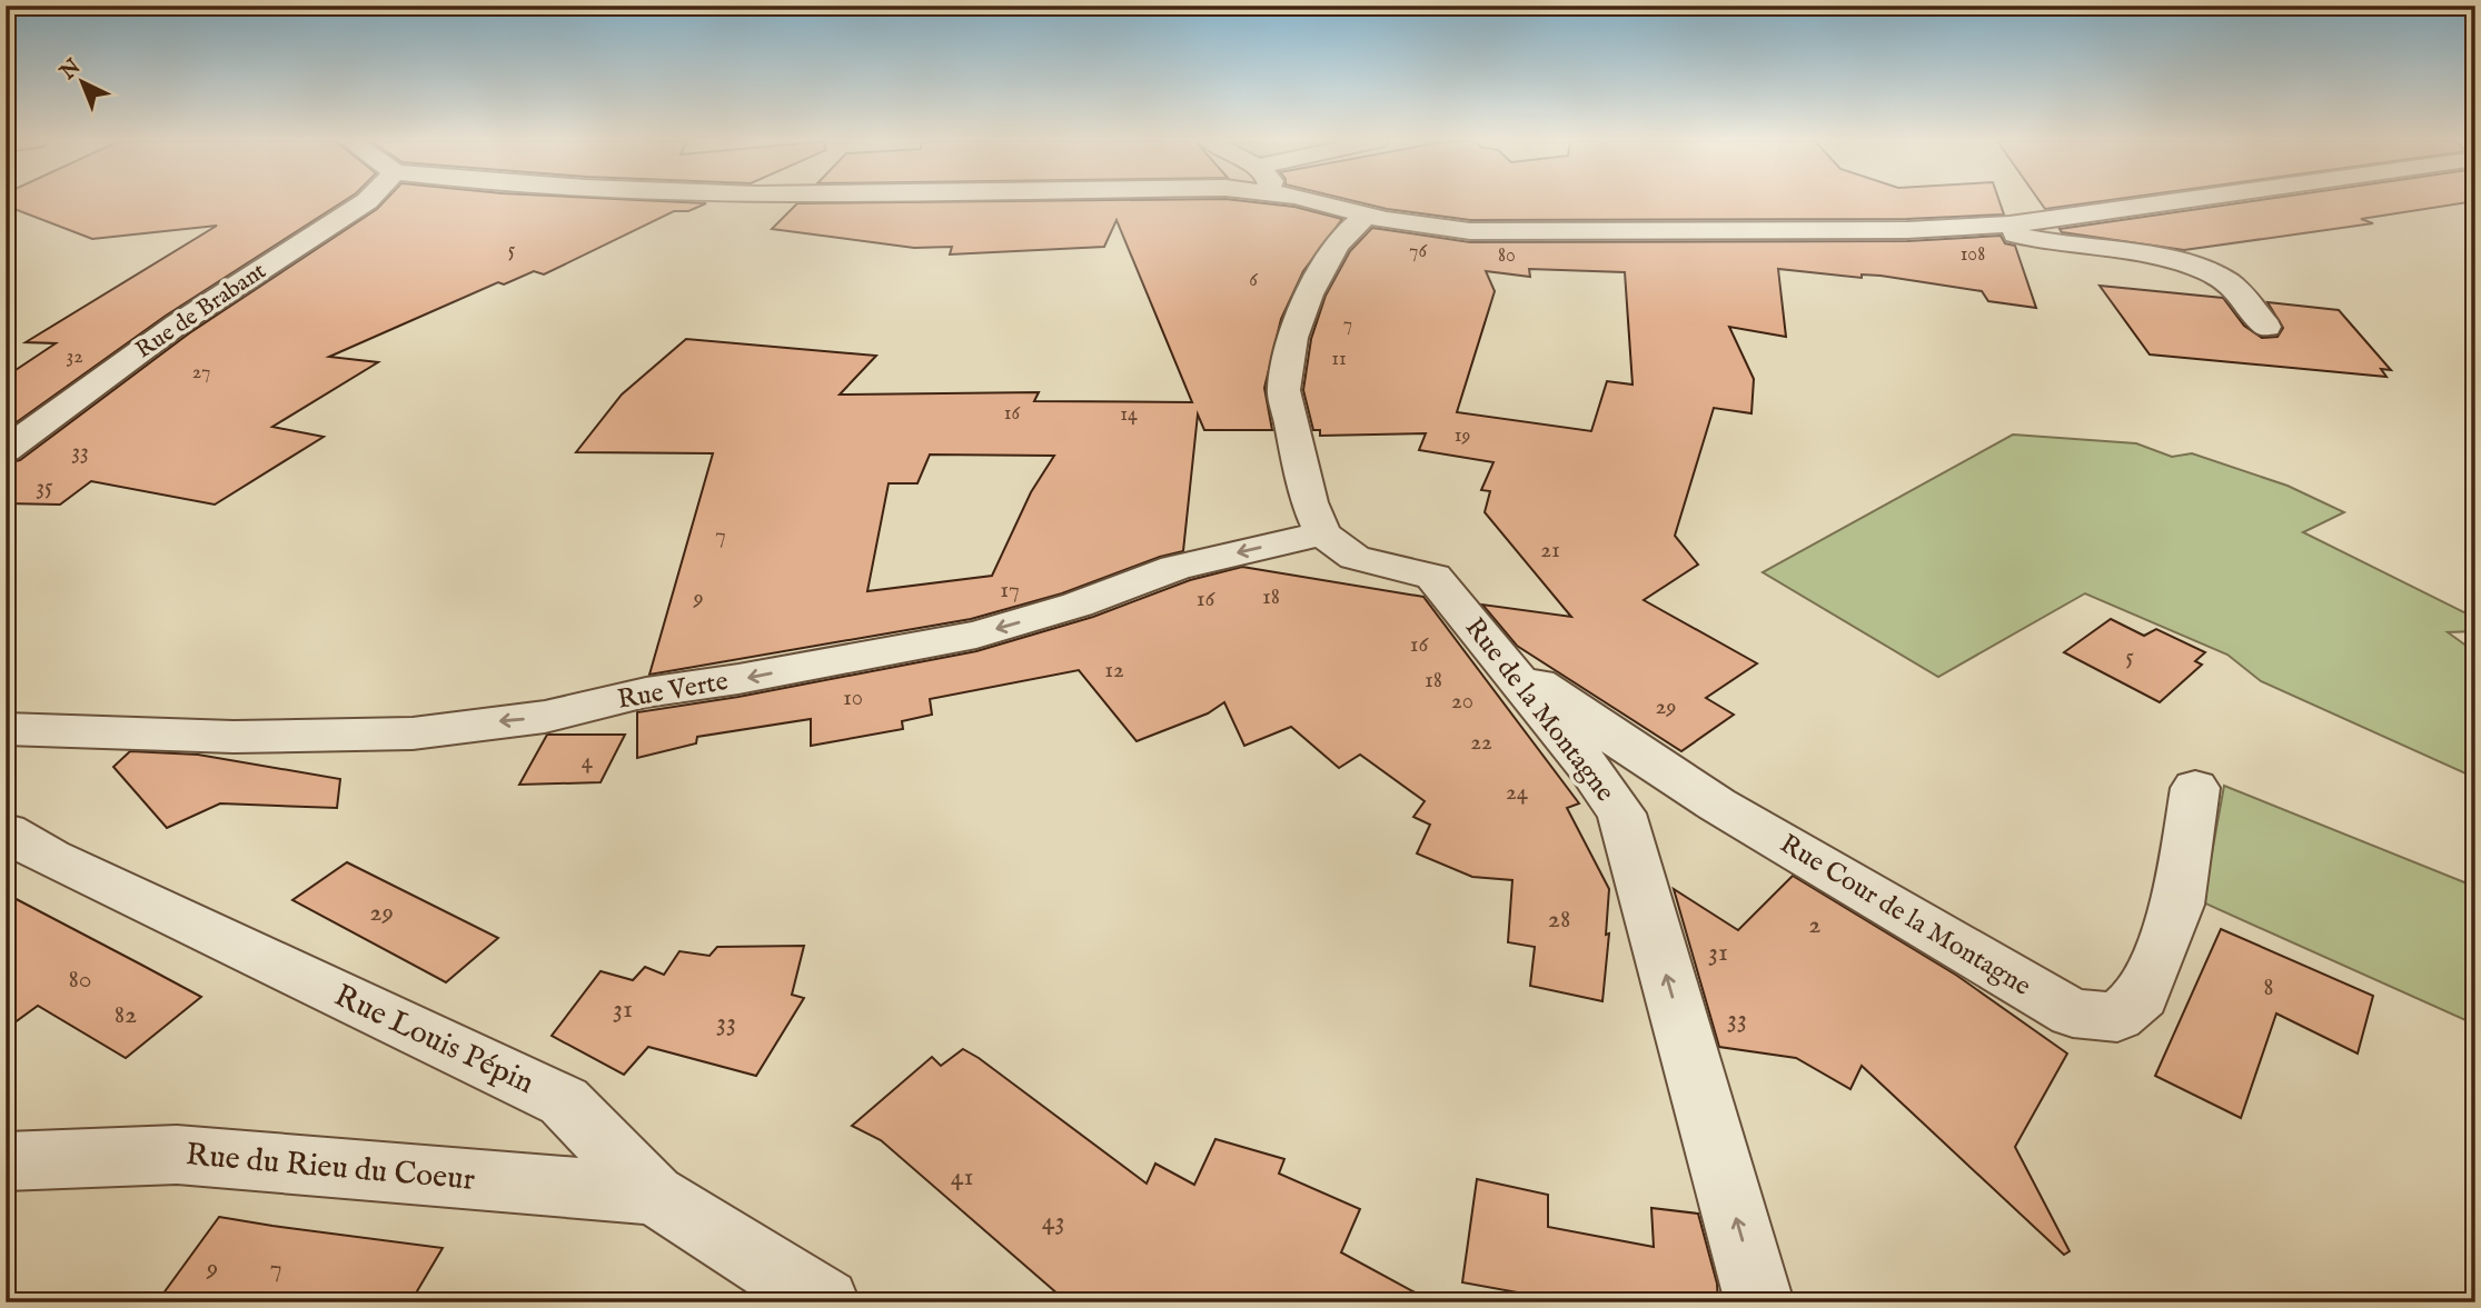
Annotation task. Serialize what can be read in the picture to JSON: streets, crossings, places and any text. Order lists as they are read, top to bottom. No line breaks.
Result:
{"streets":{"street":["Rue de Brabant","Rue Verte","Rue de la Montagne","Rue Cour de la Montagne","Rue Louis Pépin","Rue du Rieu du Coeur"]},"crossings":[["Rue Verte","Rue de la Montagne"],["Rue de la Montagne","Rue Cour de la Montagne"],["Rue Louis Pépin","Rue du Rieu du Coeur"]],"one_way":["Rue Verte","Rue de la Montagne"],"house_numbers":["5","76","108","80","6","7","32","11","27","16","14","19","33","35","7","21","17","18","9","16","16","5","12","18","10","20","29","22","4","24","29","28","2","31","80","8","31","82","33","33","41","43","9","7"],"north":"top left"}
